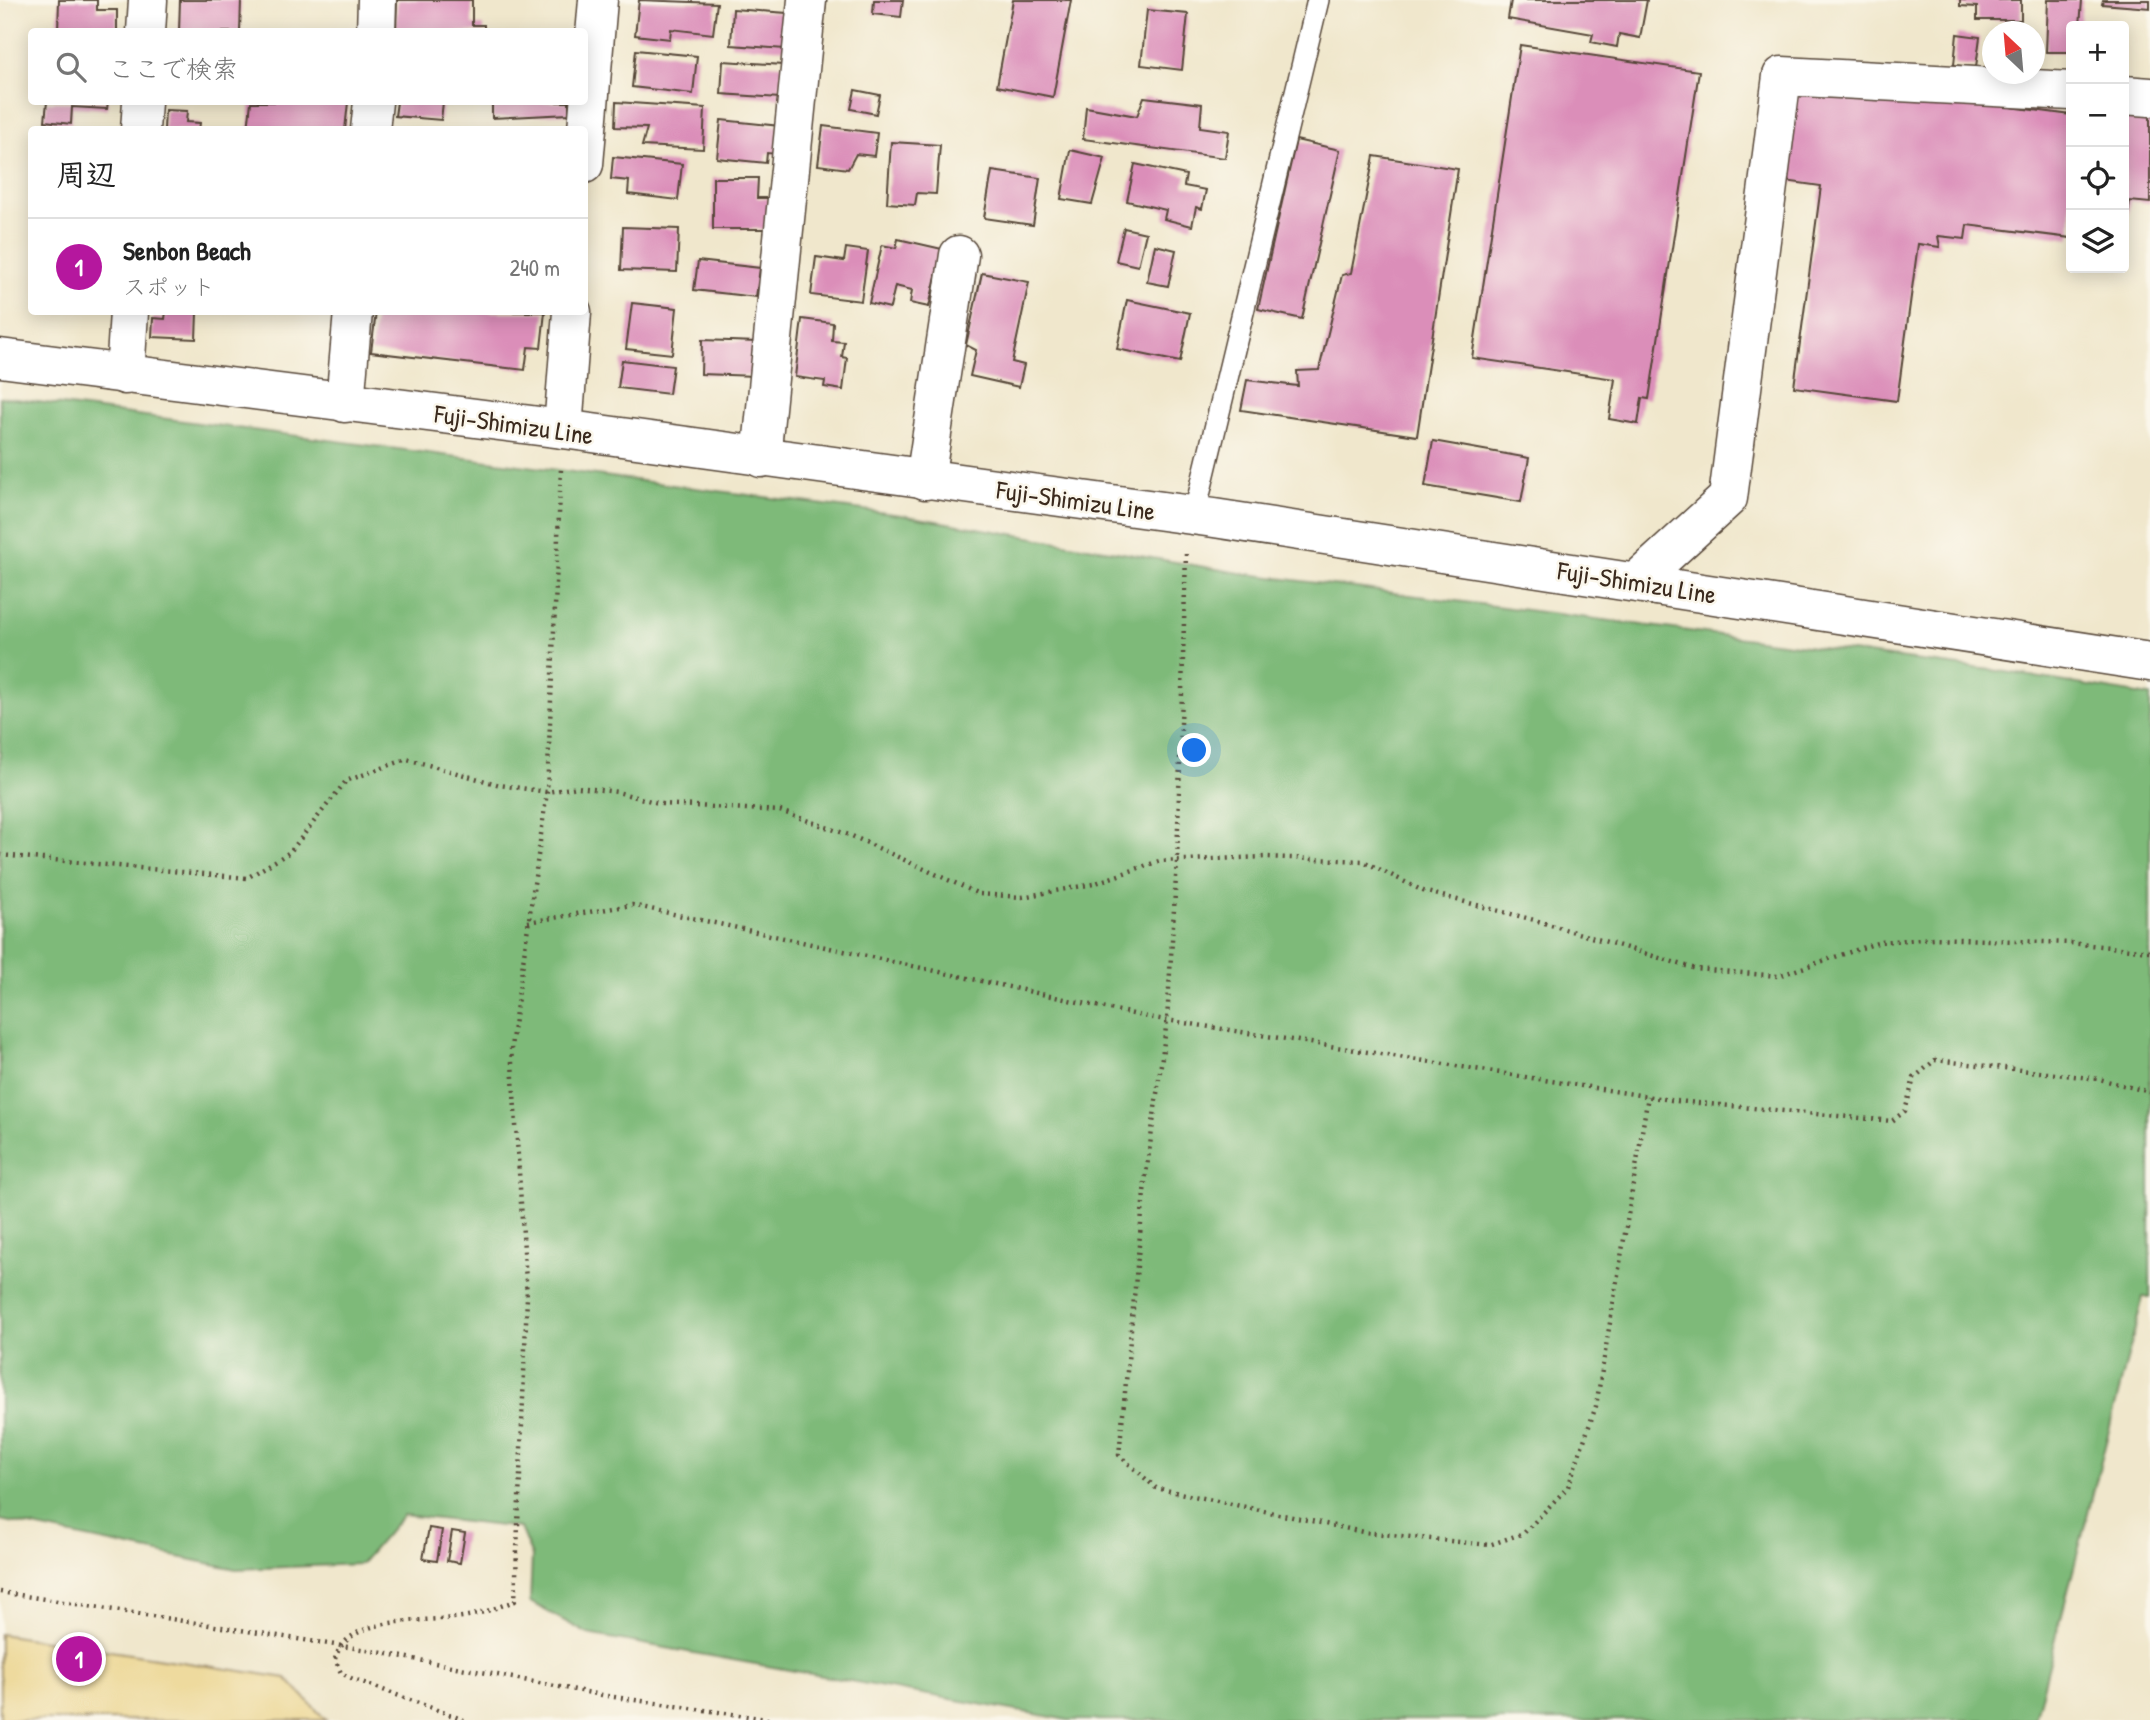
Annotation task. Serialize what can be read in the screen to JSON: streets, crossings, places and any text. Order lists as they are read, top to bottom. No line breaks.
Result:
{"streets":{"main road":["Fuji-Shimizu Line"]},"north":"top left","page":{"map_buttons":["+","−"],"search":"ここで検索","heading":"周辺","list":[{"mark":"1","name":"Senbon Beach","note":"スポット","value":"240 m"}],"pins":"1"}}
